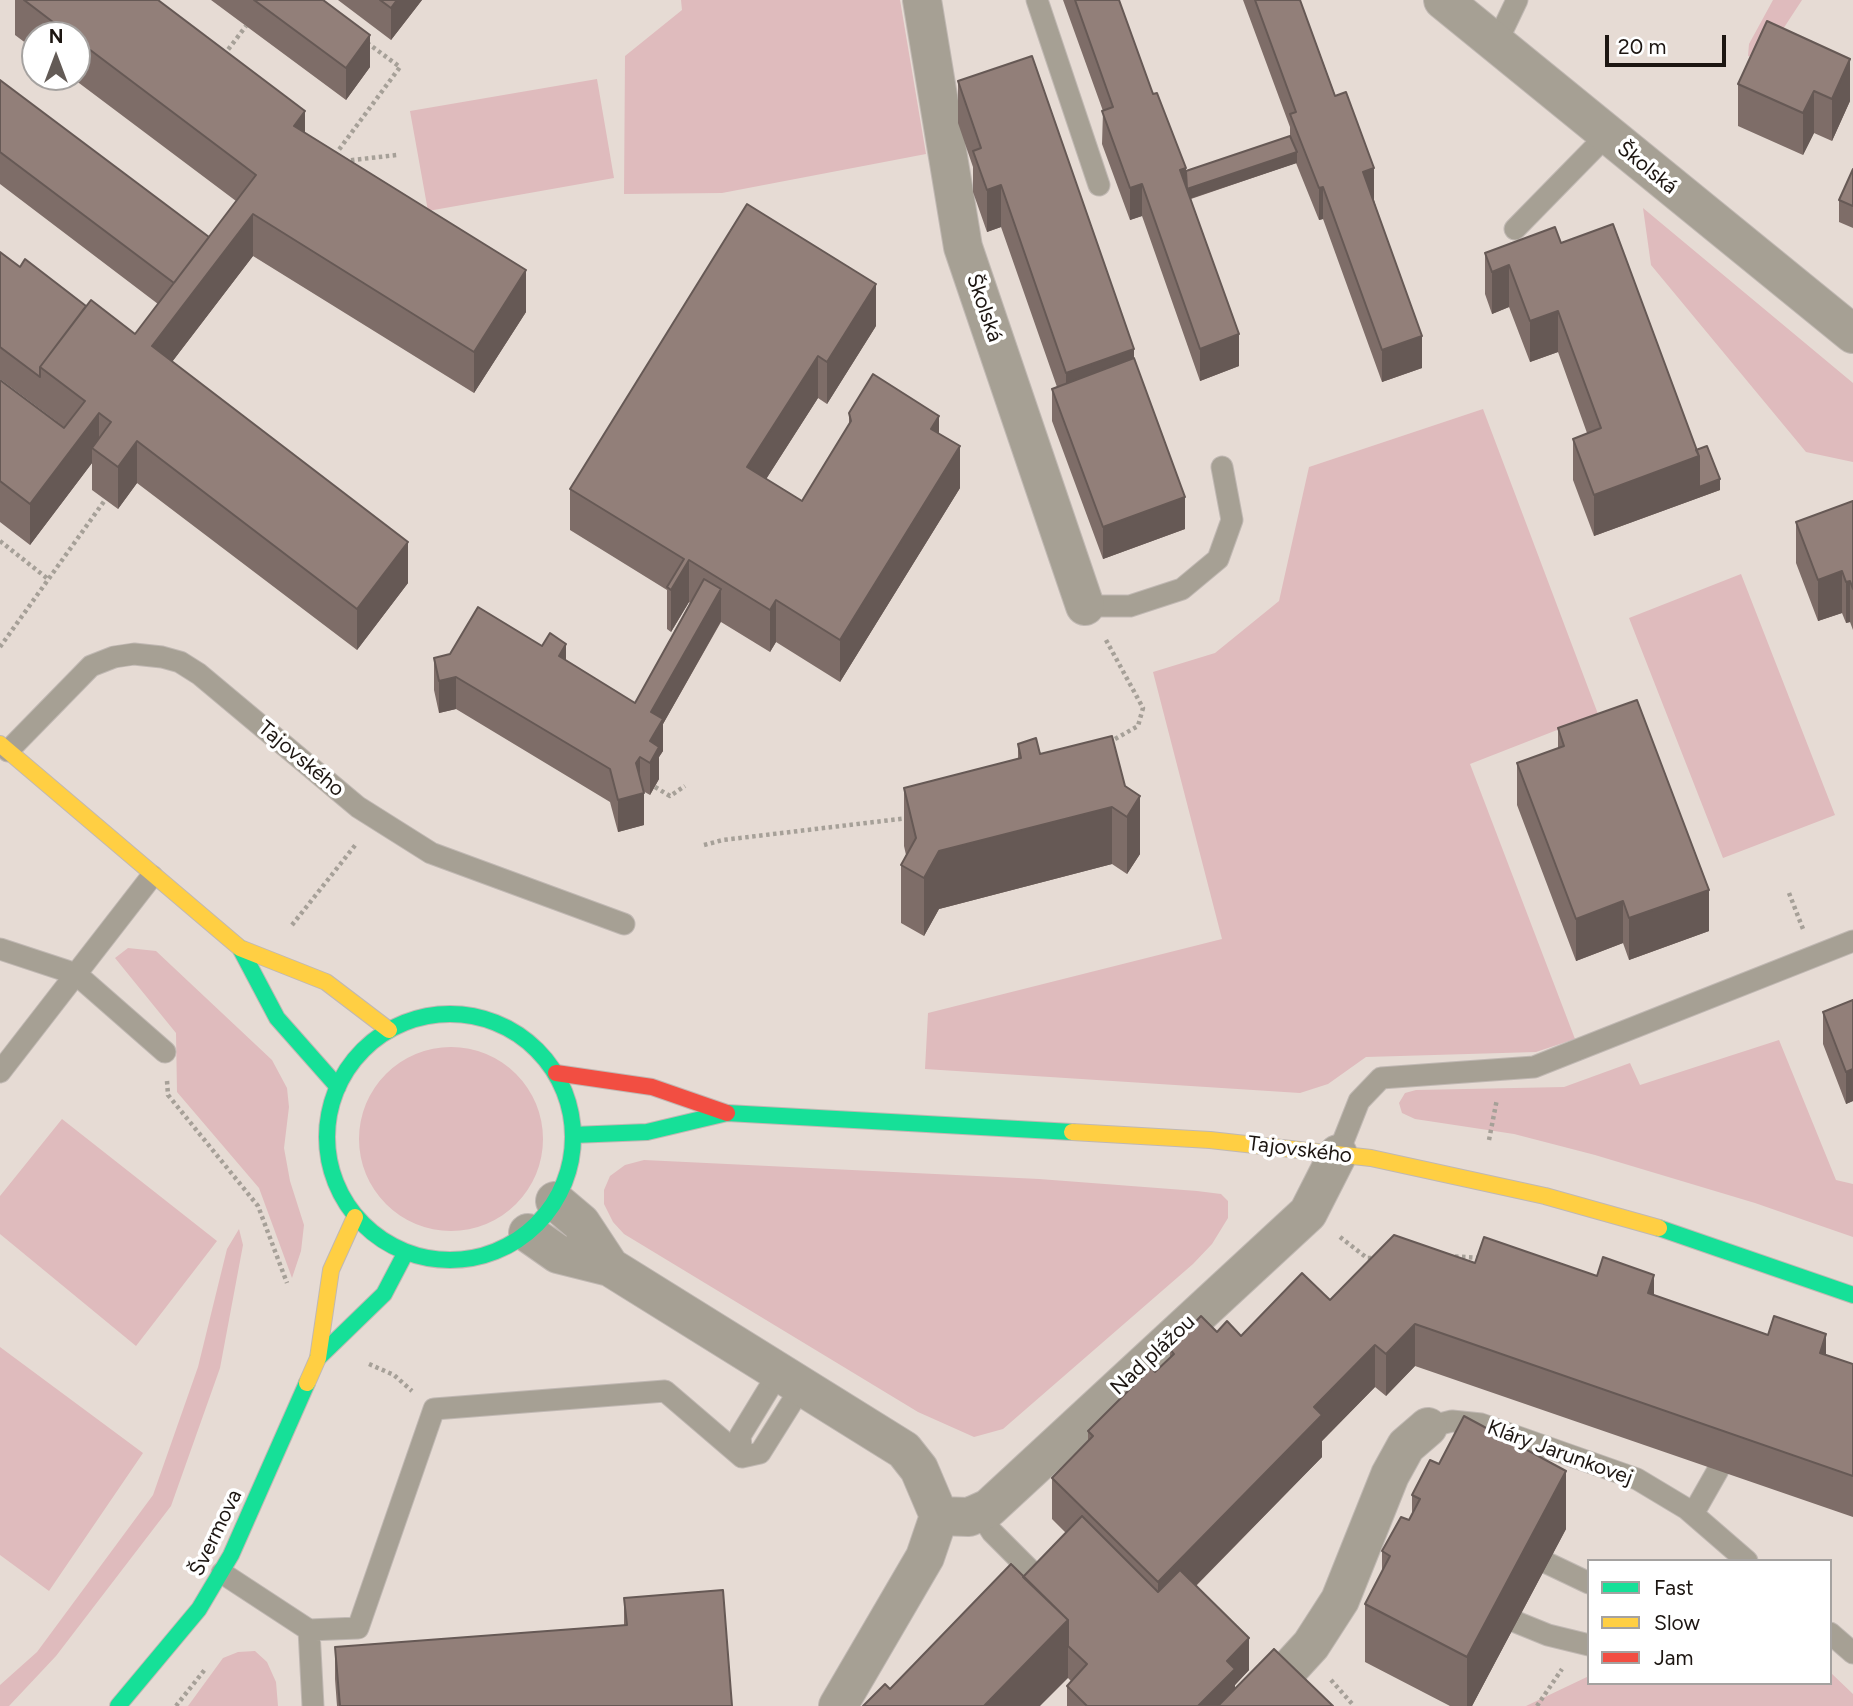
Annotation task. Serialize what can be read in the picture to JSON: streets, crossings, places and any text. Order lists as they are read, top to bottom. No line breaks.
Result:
{"streets":{"main road":["Tajovského","Švermova"],"street":["Školská","Nad plážou","Kláry Jarunkovej"]},"crossings":[["Tajovského","Nad plážou"],["Tajovského","Švermova"]],"legend":["Fast","Slow","Jam"],"scale_bar":"20 m","north":"top"}
